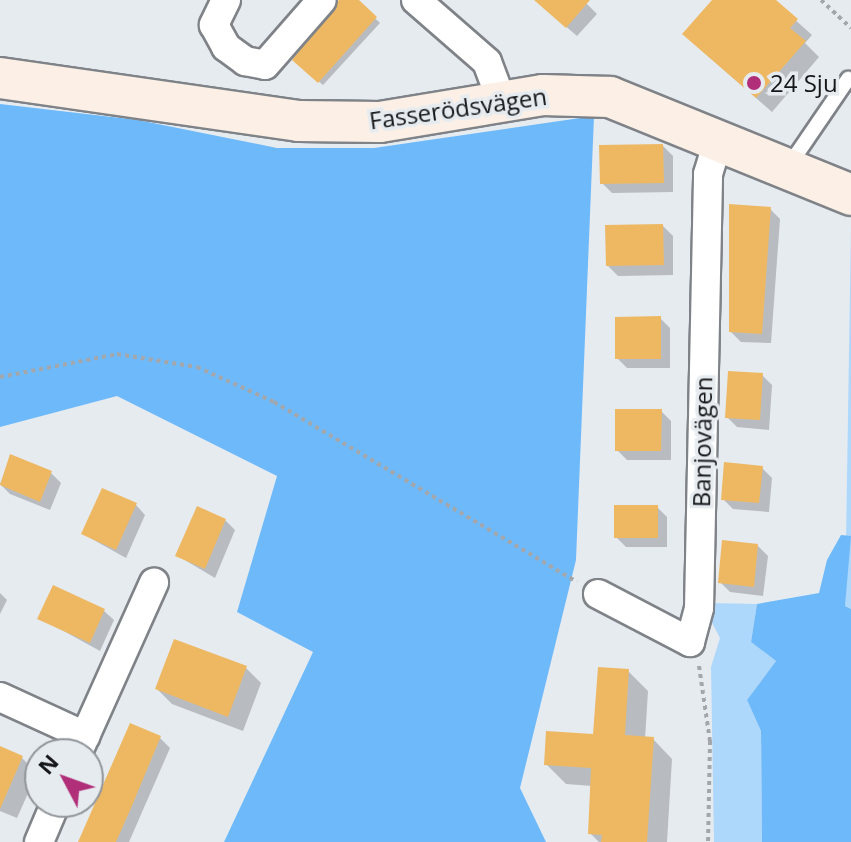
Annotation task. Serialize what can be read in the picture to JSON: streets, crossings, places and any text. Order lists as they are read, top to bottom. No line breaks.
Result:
{"streets":{"street":["Fasserödsvägen","Banjovägen"]},"crossings":[["Fasserödsvägen","Banjovägen"]],"places":["24 Sju"],"north":"top left"}
